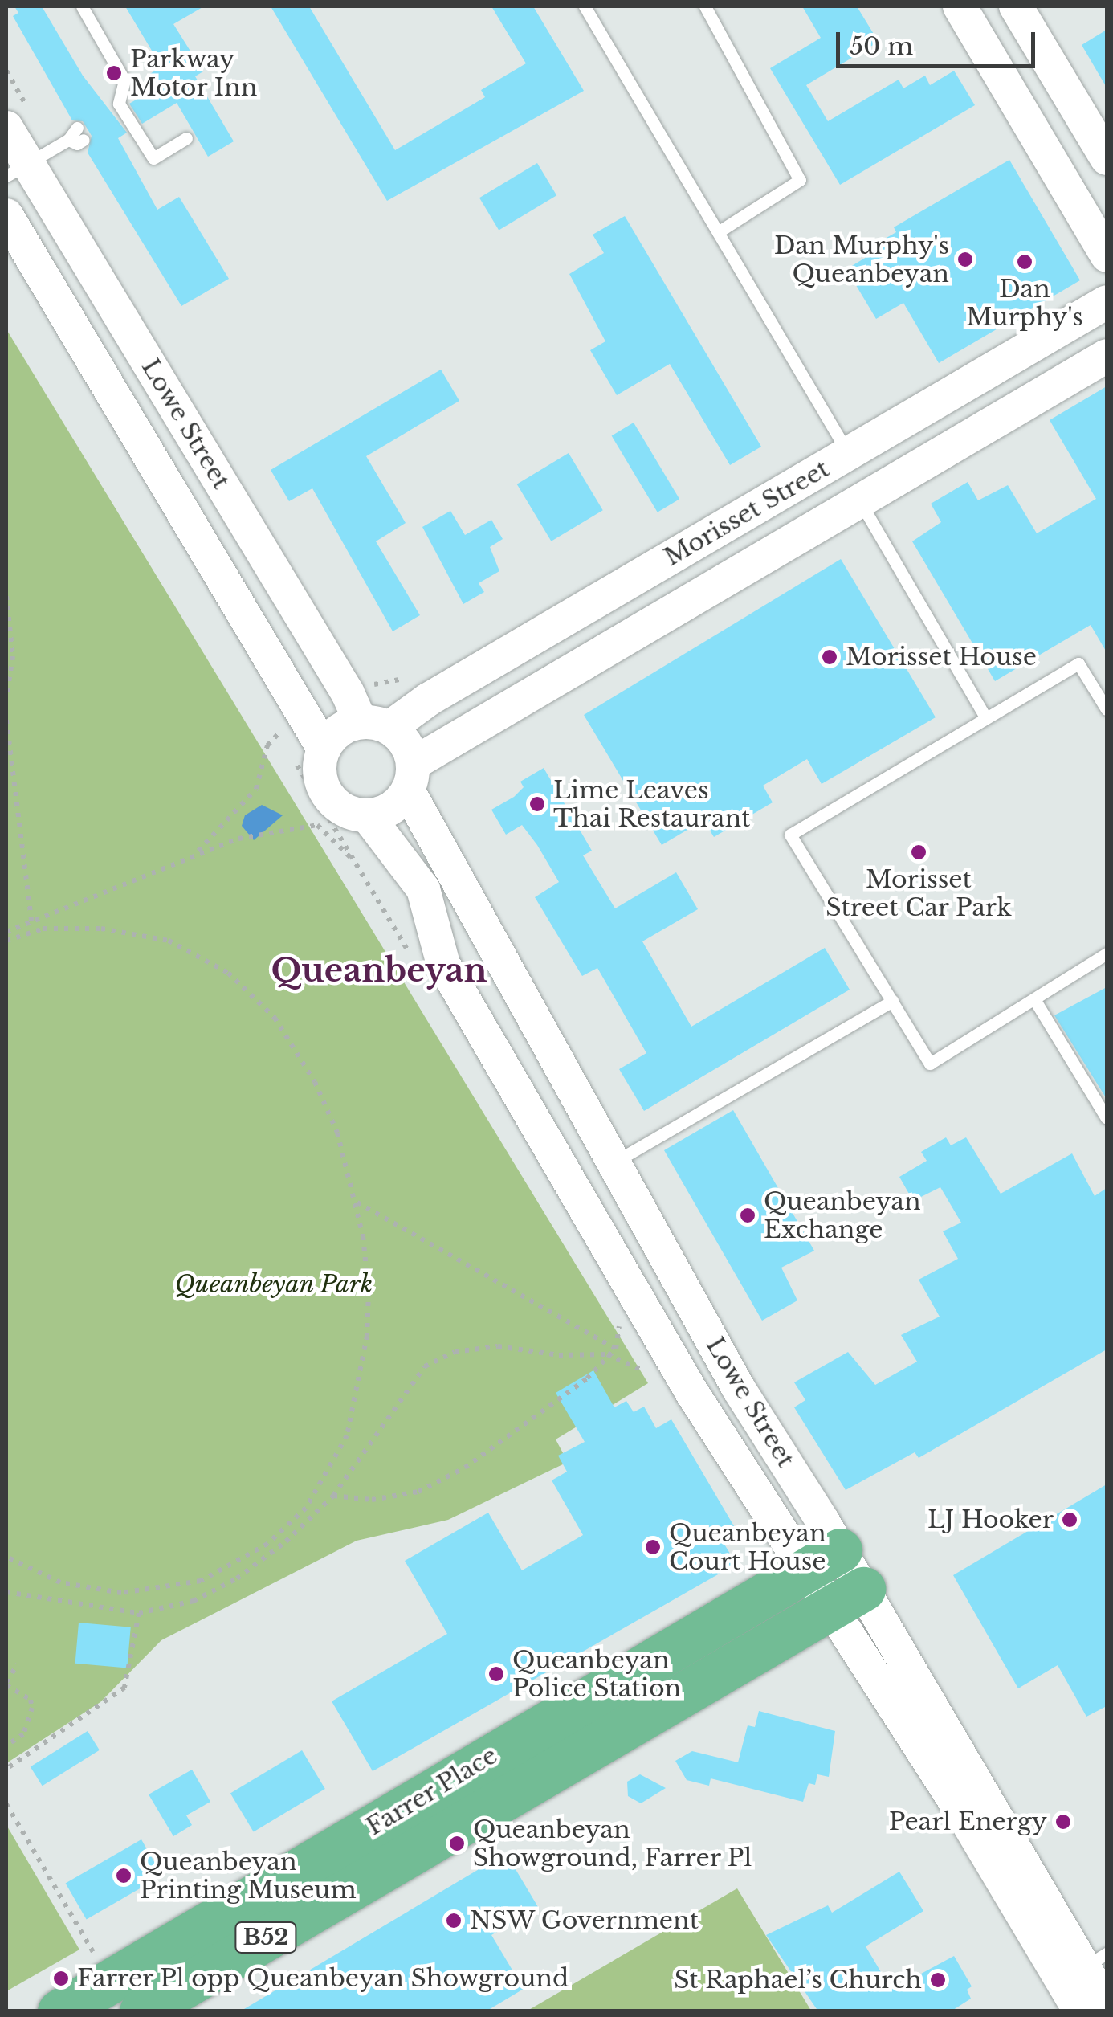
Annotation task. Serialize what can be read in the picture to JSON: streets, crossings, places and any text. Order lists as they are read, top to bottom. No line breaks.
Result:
{"streets":{"highway":["Farrer Place","B52"],"street":["Lowe Street","Morisset Street"]},"crossings":[["Lowe Street","Morisset Street"],["Lowe Street","Farrer Place"]],"districts":["Queanbeyan"],"parks":["Queanbeyan Park"],"places":["Parkway Motor Inn","Dan Murphy's Queanbeyan","Dan Murphy's","Morisset House","Lime Leaves Thai Restaurant","Morisset Street Car Park","Queanbeyan Exchange","LJ Hooker","Queanbeyan Court House","Queanbeyan Police Station","Pearl Energy","Queanbeyan Showground, Farrer Pl","Queanbeyan Printing Museum","NSW Government","Farrer Pl opp Queanbeyan Showground","St Raphael’s Church"],"scale_bar":"50 m"}
